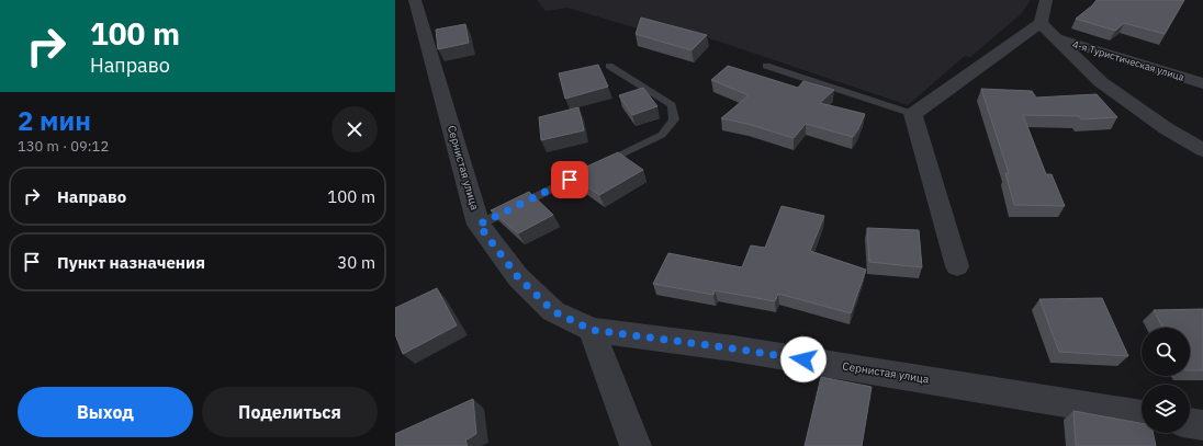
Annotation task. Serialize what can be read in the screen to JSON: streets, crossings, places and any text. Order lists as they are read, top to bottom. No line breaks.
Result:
{"streets":{"street":["4-я Туристическая улица","Сернистая улица"]},"page":{"turn":["100 m","Направо"],"heading":["2 мин","130 m · 09:12"],"list":[{"name":"Направо","value":"100 m"},{"name":"Пункт назначения","value":"30 m"}],"buttons":["Выход","Поделиться"]}}
